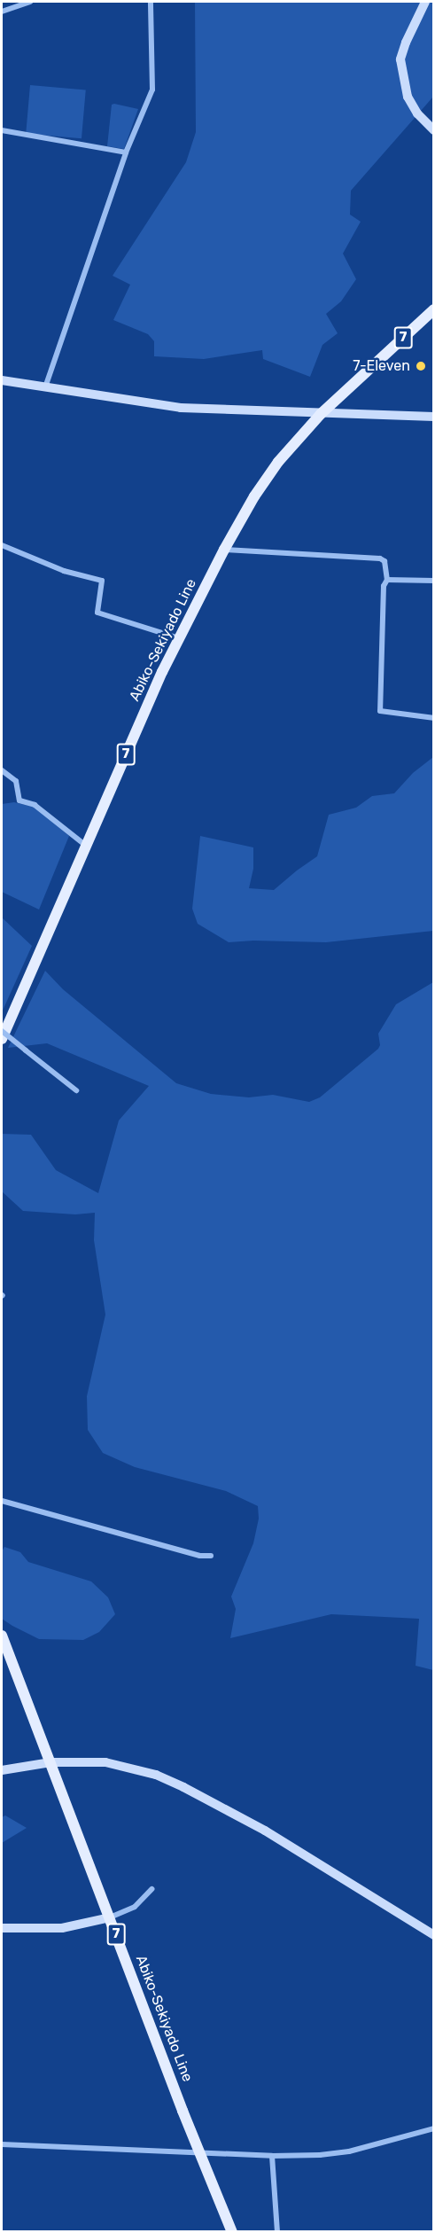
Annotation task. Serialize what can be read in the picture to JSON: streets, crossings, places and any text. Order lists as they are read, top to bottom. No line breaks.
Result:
{"streets":{"main road":["7","Abiko-Sekiyado Line"]},"places":["7-Eleven"]}
